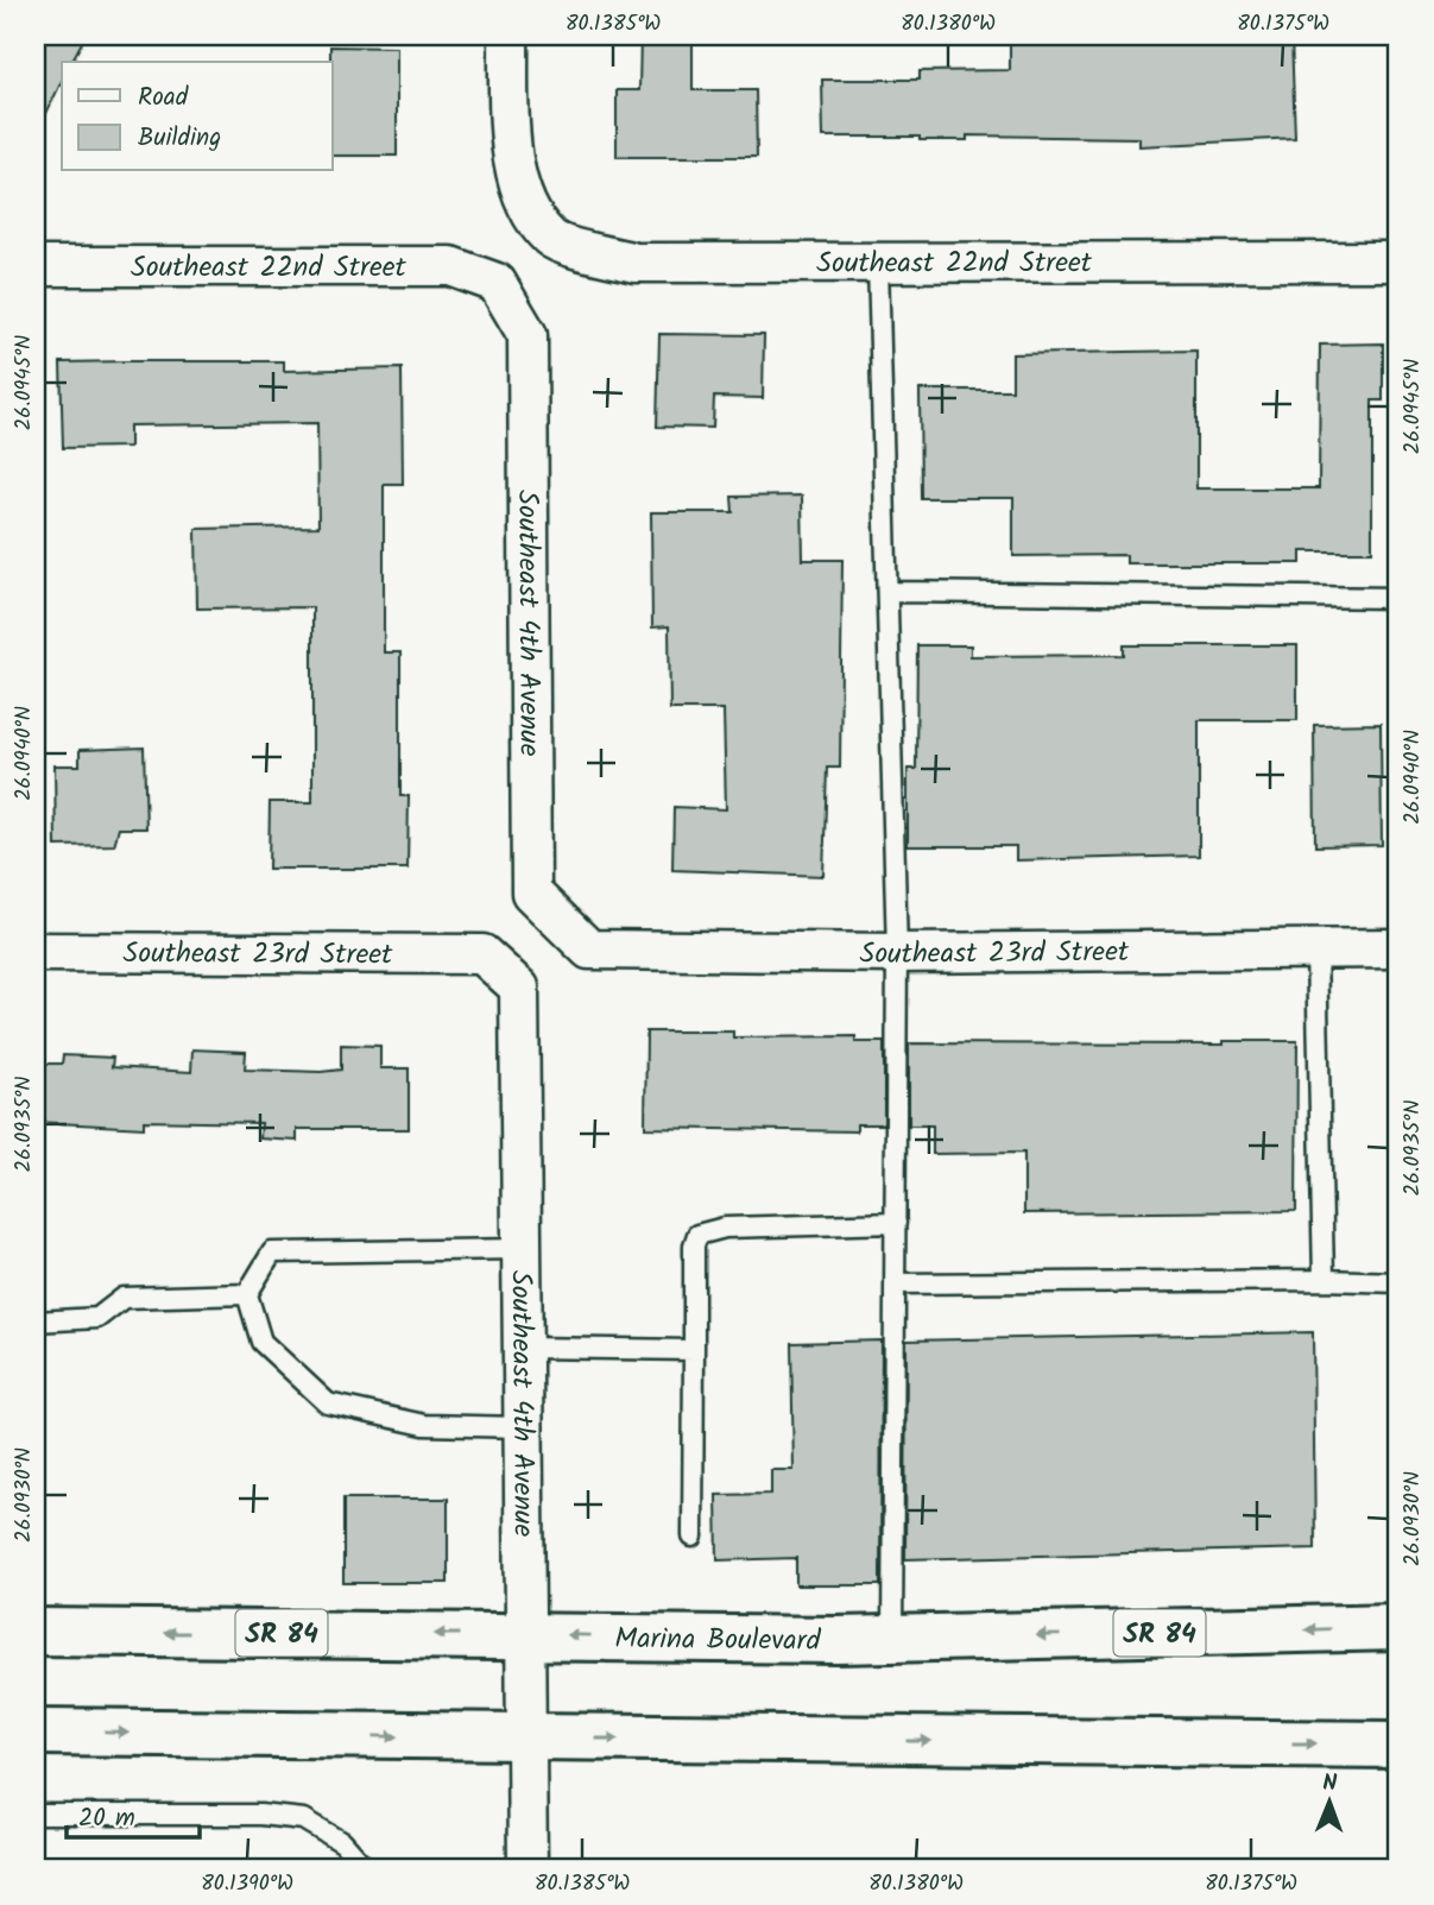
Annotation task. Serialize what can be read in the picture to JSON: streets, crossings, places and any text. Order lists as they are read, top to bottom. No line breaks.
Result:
{"streets":{"main road":["SR 84","Marina Boulevard"],"street":["Southeast 22nd Street","Southeast 4th Avenue","Southeast 23rd Street"]},"crossings":[["Southeast 22nd Street","Southeast 4th Avenue"],["Southeast 4th Avenue","Southeast 23rd Street"],["Southeast 4th Avenue","Marina Boulevard"]],"legend":["Road","Building"],"scale_bar":"20 m","north":"top","coordinates":["80.1385°W","80.1380°W","80.1375°W","26.0945°N","26.0940°N","26.0935°N","26.0930°N","80.1390°W"]}
